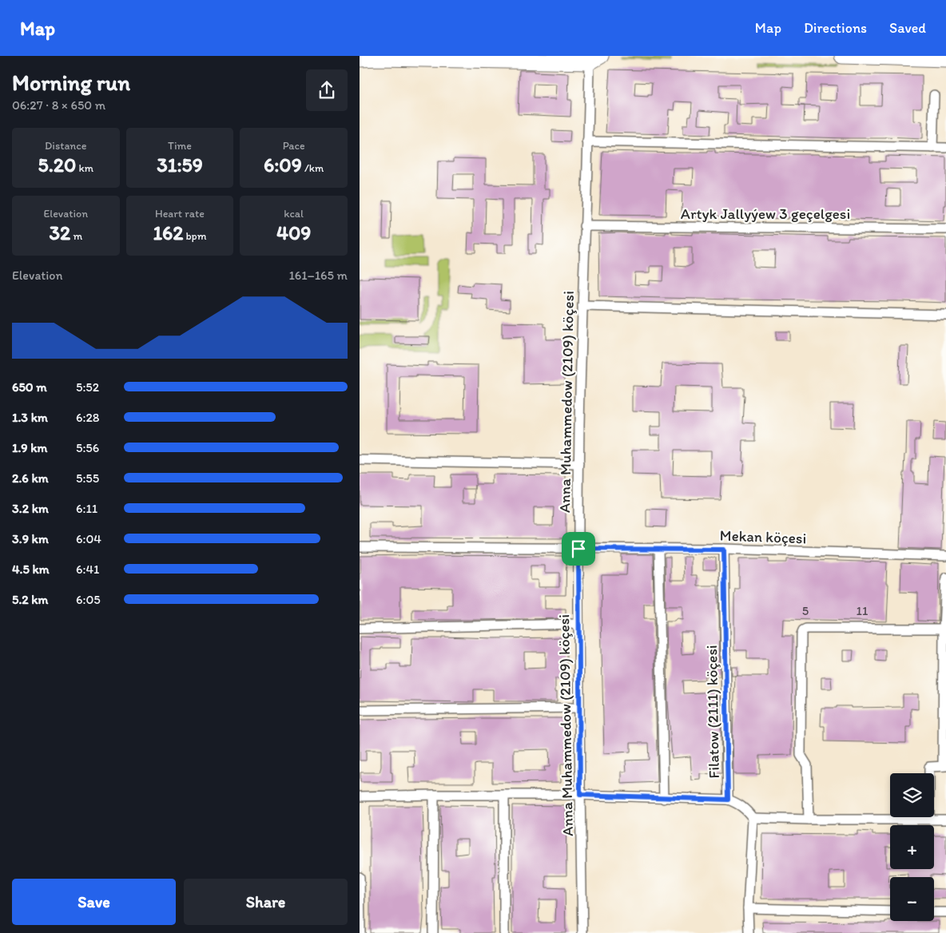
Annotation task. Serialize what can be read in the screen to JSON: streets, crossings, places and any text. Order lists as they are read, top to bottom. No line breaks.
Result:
{"streets":{"street":["Artyk Jallyýew 3 geçelgesi","Anna Muhammedow (2109) köçesi","Mekan köçesi","Filatow (2111) köçesi"]},"crossings":[["Artyk Jallyýew 3 geçelgesi","Anna Muhammedow (2109) köçesi"],["Anna Muhammedow (2109) köçesi","Mekan köçesi"],["Mekan köçesi","Filatow (2111) köçesi"]],"house_numbers":["5","11"],"page":{"header":"Map","nav":["Map","Directions","Saved"],"heading":["Morning run","06:27 · 8 × 650 m"],"stats":[["Distance","5.20 km"],["Time","31:59"],["Pace","6:09 /km"],["Elevation","32 m"],["Heart rate","162 bpm"],["kcal","409"]],"chart":["Elevation","161–165 m"],"list":[{"name":"650 m","note":"5:52"},{"name":"1.3 km","note":"6:28"},{"name":"1.9 km","note":"5:56"},{"name":"2.6 km","note":"5:55"},{"name":"3.2 km","note":"6:11"},{"name":"3.9 km","note":"6:04"},{"name":"4.5 km","note":"6:41"},{"name":"5.2 km","note":"6:05"}],"map_buttons":["+","−"],"buttons":["Save","Share"]}}
